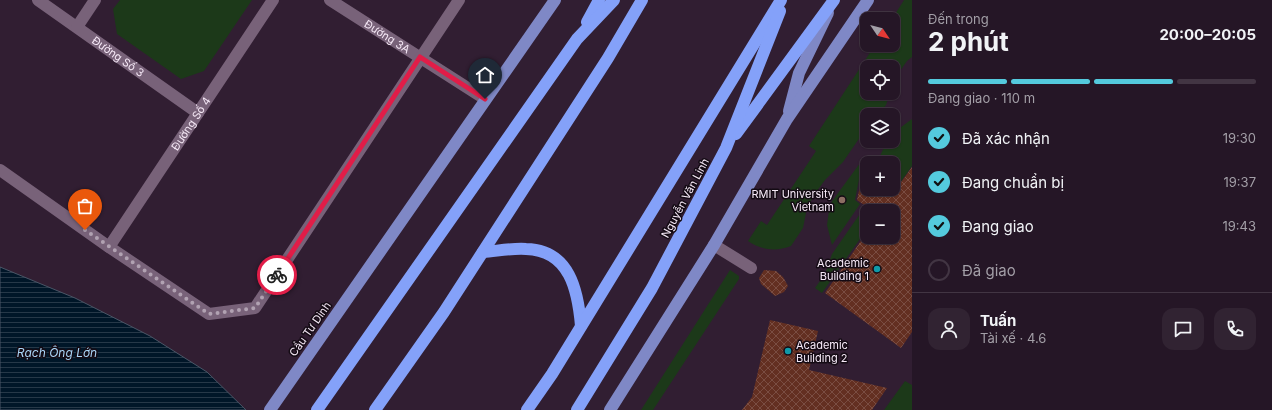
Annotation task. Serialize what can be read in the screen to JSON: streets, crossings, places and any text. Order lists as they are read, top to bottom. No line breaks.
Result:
{"streets":{"highway":["Nguyễn Văn Linh"],"main road":["Cầu Tư Dinh"],"street":["Đường 3A","Đường Số 3","Đường Số 4"]},"crossings":[["Đường 3A","Cầu Tư Dinh"],["Đường Số 3","Đường Số 4"]],"water":["Rạch Ông Lớn"],"places":["RMIT University Vietnam","Academic Building 1","Academic Building 2"],"north":"bottom right","page":{"heading":["2 phút","Đến trong","20:00–20:05"],"panel":["Tuấn","Tài xế · 4.6"],"map_buttons":["+","−"],"bar":"Đang giao · 110 m","list":[["Đã xác nhận","19:30"],["Đang chuẩn bị","19:37"],["Đang giao","19:43"],"Đã giao"]}}
